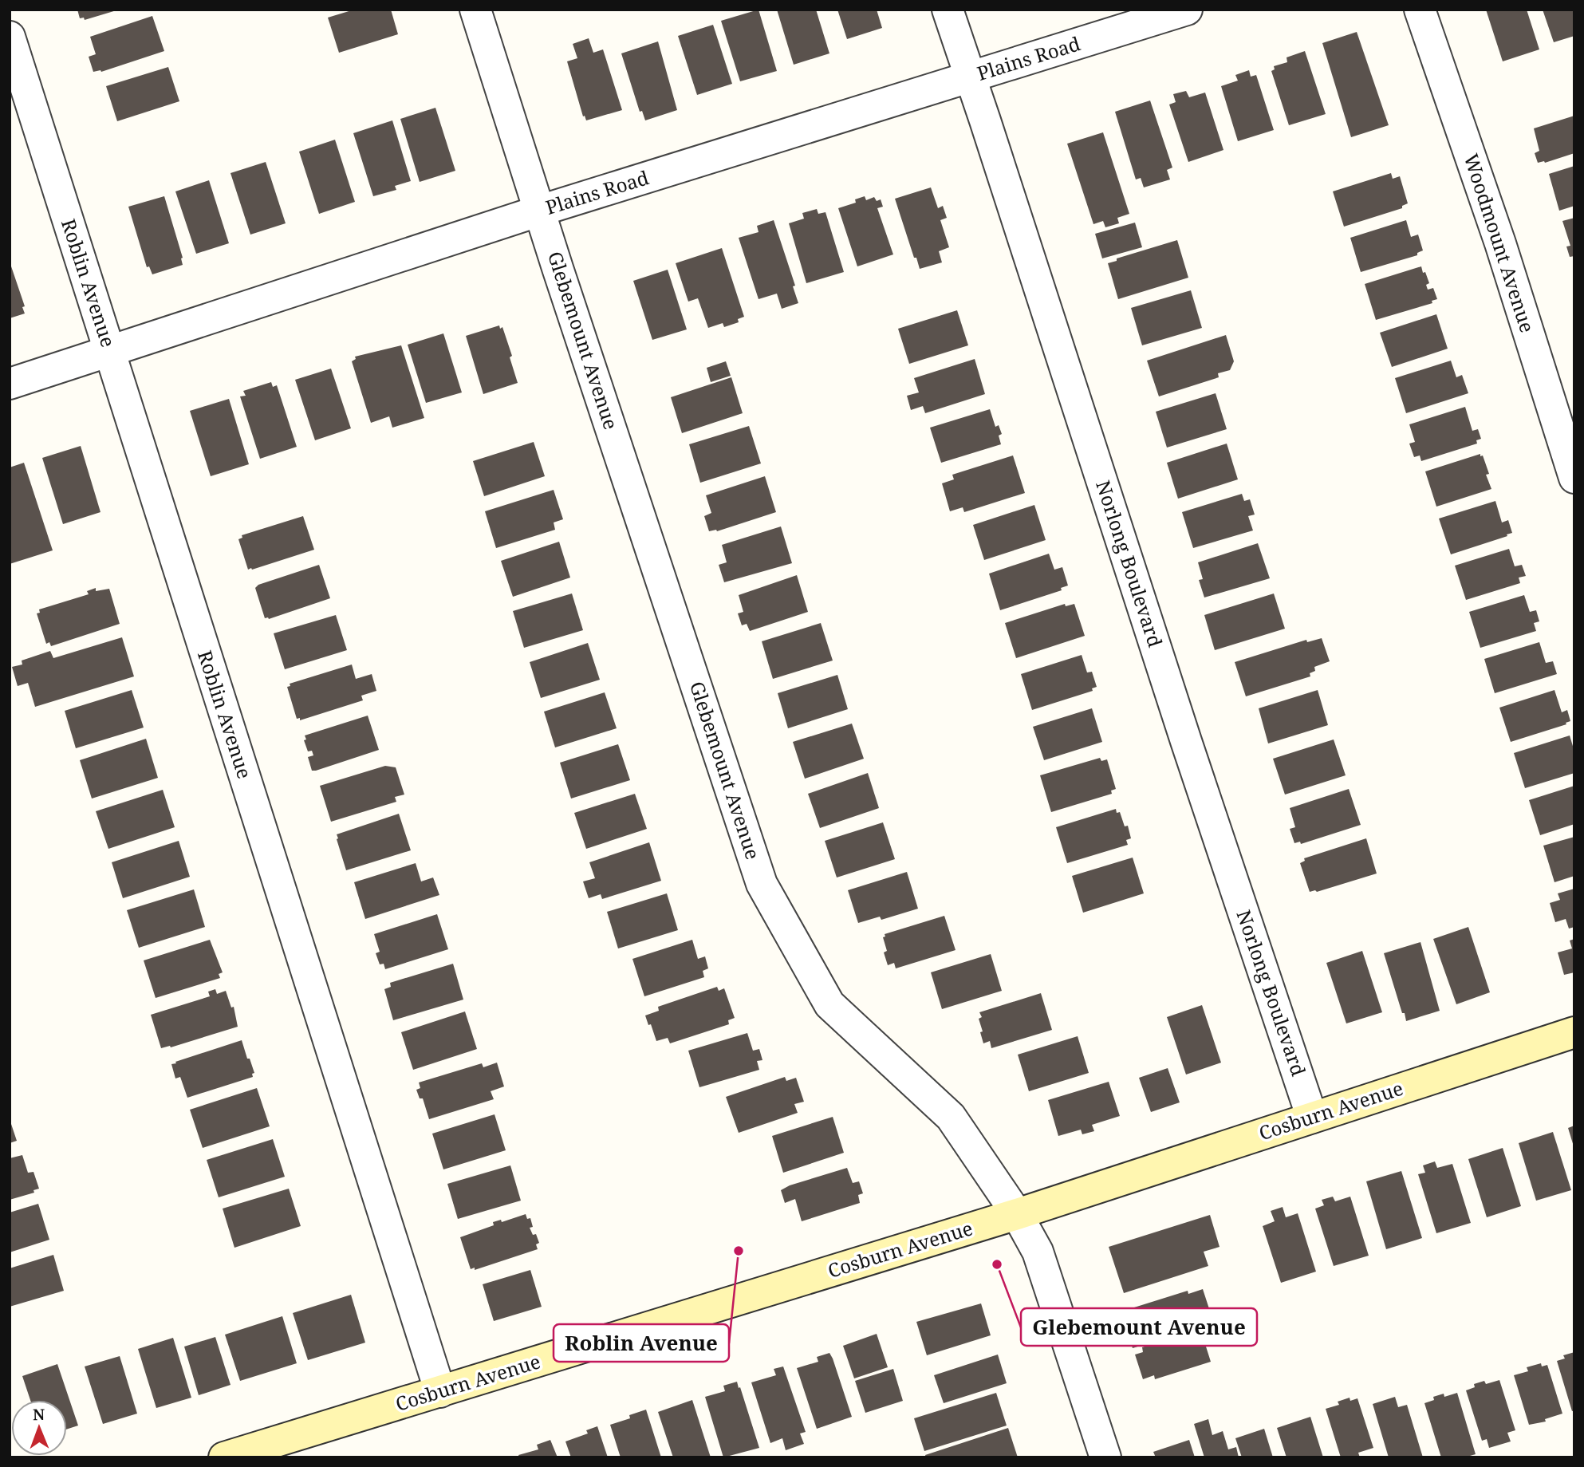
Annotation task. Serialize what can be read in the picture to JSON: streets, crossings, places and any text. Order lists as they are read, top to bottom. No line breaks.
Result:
{"streets":{"street":["Plains Road","Woodmount Avenue","Roblin Avenue","Glebemount Avenue","Norlong Boulevard","Cosburn Avenue"]},"crossings":[["Plains Road","Roblin Avenue"],["Plains Road","Glebemount Avenue"],["Plains Road","Norlong Boulevard"],["Roblin Avenue","Cosburn Avenue"],["Glebemount Avenue","Cosburn Avenue"],["Norlong Boulevard","Cosburn Avenue"]],"places":["Roblin Avenue","Glebemount Avenue"],"north":"top"}
